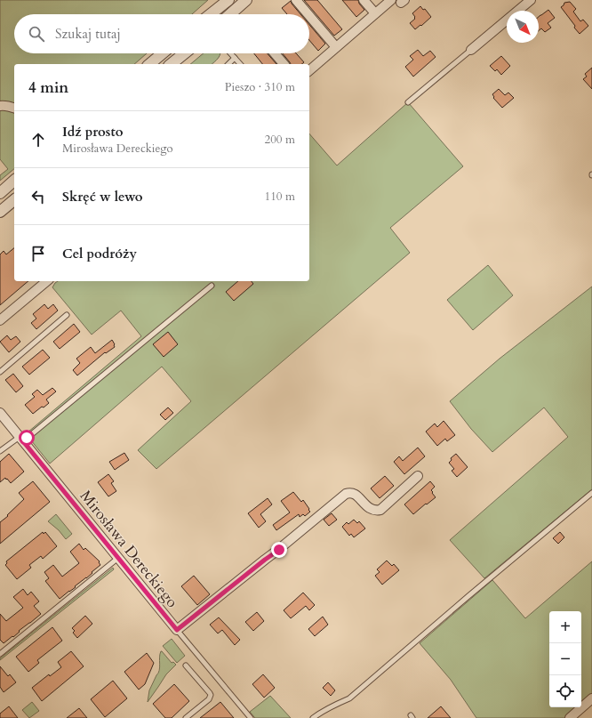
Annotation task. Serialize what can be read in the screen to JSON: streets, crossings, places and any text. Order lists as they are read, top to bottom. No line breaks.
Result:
{"streets":{"street":["Mirosława Dereckiego"]},"north":"bottom right","page":{"search":"Szukaj tutaj","heading":["4 min","Pieszo · 310 m"],"list":[["Idź prosto","Mirosława Dereckiego","200 m"],["Skręć w lewo","110 m"],"Cel podróży"],"map_buttons":["+","−"]}}
